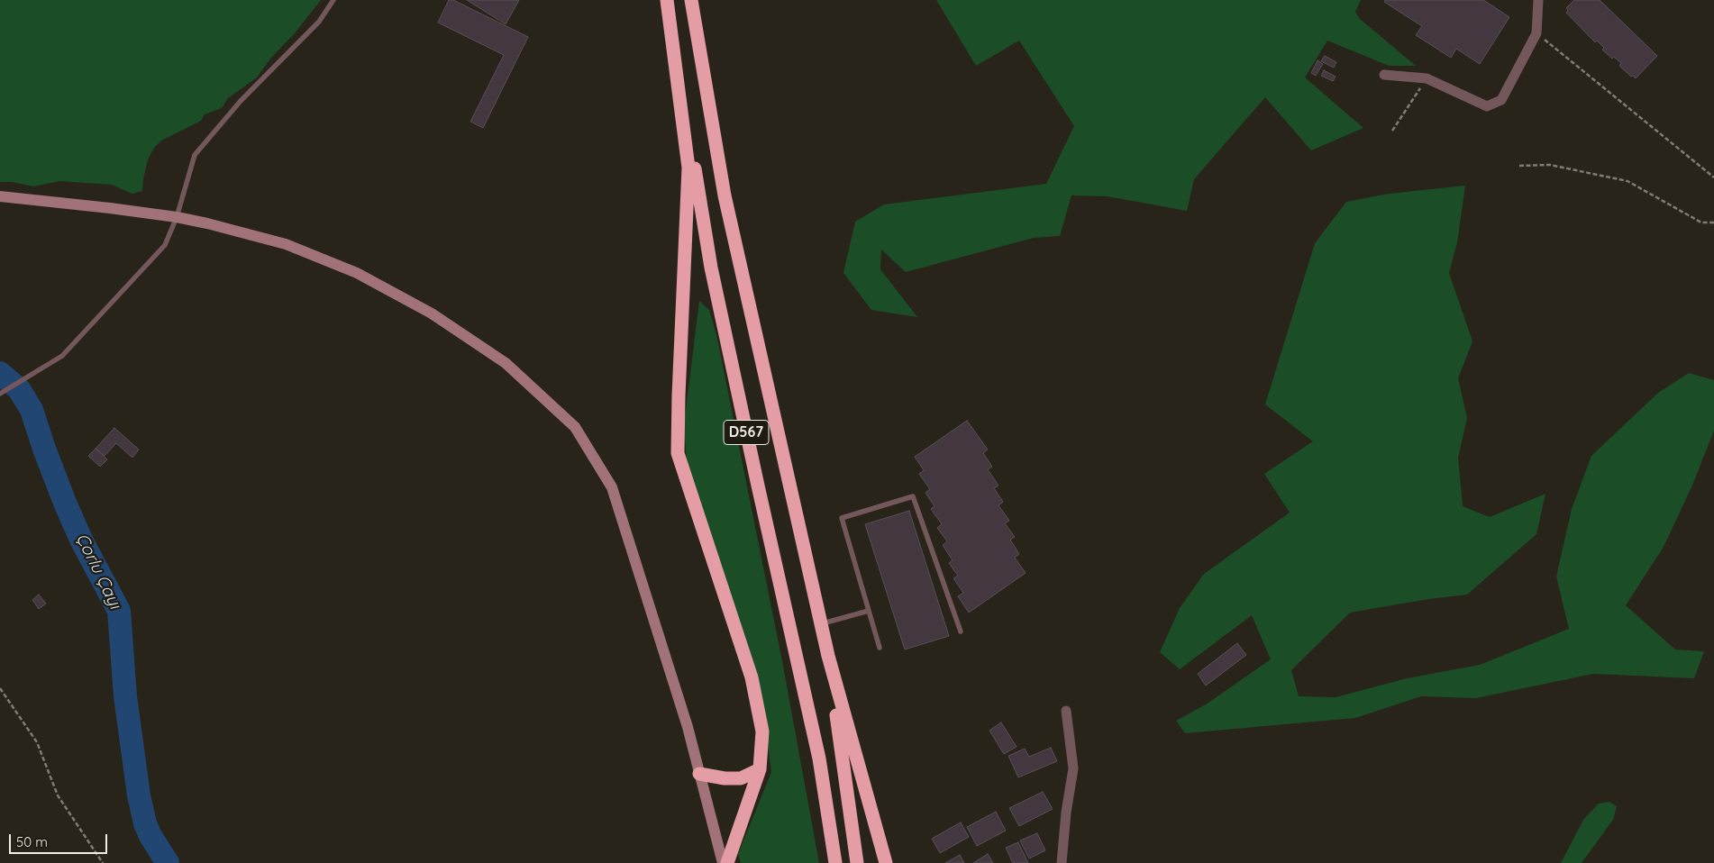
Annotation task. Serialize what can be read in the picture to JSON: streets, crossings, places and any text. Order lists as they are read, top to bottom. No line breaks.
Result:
{"streets":{"highway":["D567"]},"water":["Çorlu Çayı"],"scale_bar":"50 m"}
